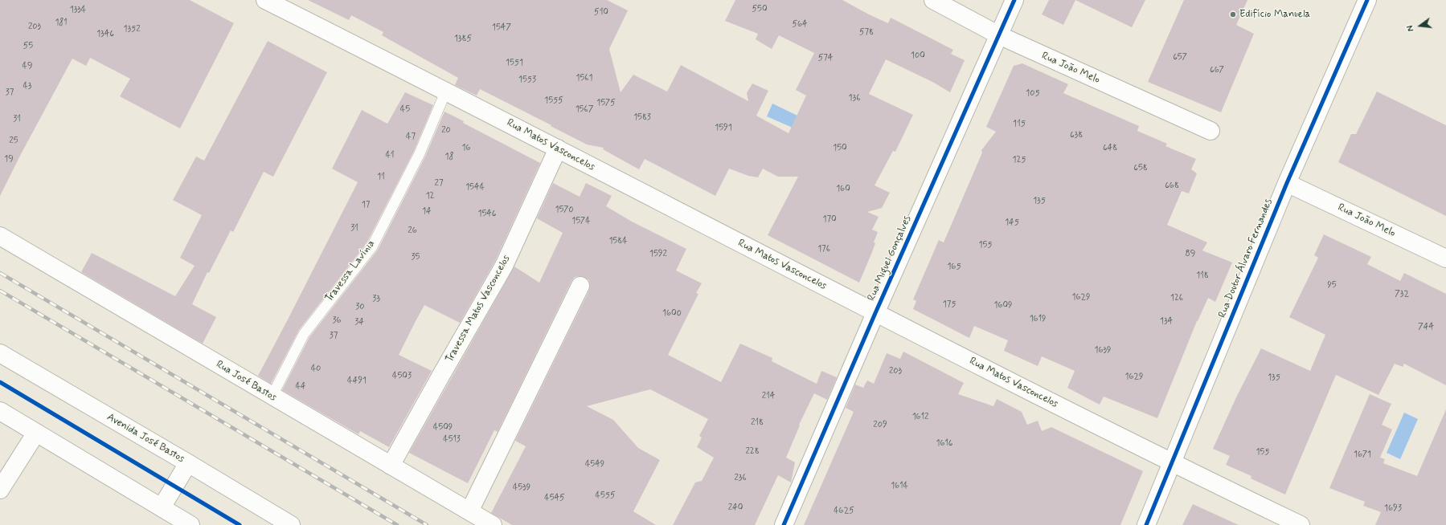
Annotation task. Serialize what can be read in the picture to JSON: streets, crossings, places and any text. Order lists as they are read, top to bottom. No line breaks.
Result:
{"streets":{"street":["Rua João Melo","Rua Matos Vasconcelos","Rua Miguel Gonçalves","Rua Doutor Álvaro Fernandes","Travessa Matos Vasconcelos","Rua José Bastos","Avenida José Bastos"],"lane":["Travessa Lavínia"]},"crossings":[["Rua João Melo","Rua Miguel Gonçalves"],["Rua João Melo","Rua Doutor Álvaro Fernandes"],["Rua Matos Vasconcelos","Rua Miguel Gonçalves"],["Rua Matos Vasconcelos","Rua Doutor Álvaro Fernandes"],["Rua Matos Vasconcelos","Travessa Lavínia"],["Rua Matos Vasconcelos","Travessa Matos Vasconcelos"],["Travessa Lavínia","Rua José Bastos"],["Travessa Matos Vasconcelos","Rua José Bastos"]],"places":["Edifício Manuela"],"house_numbers":["550","1334","510","181","564","203","1547","1352","578","1346","1385","55","100","657","574","1551","49","667","1561","1553","43","37","105","136","1555","1575","45","1567","1583","31","115","1591","20","638","47","25","16","150","648","41","18","19","125","658","11","27","668","1544","160","12","135","17","1570","14","1546","170","1574","145","31","26","1584","155","176","1592","89","35","165","118","95","732","1629","126","33","175","1609","30","1600","1619","36","134","34","744","37","1639","40","203","4503","1629","135","4491","44","214","1612","218","209","4509","4513","1616","228","155","1671","4549","236","1614","4539","4555","4545","240","1693","4625"],"north":"left"}
